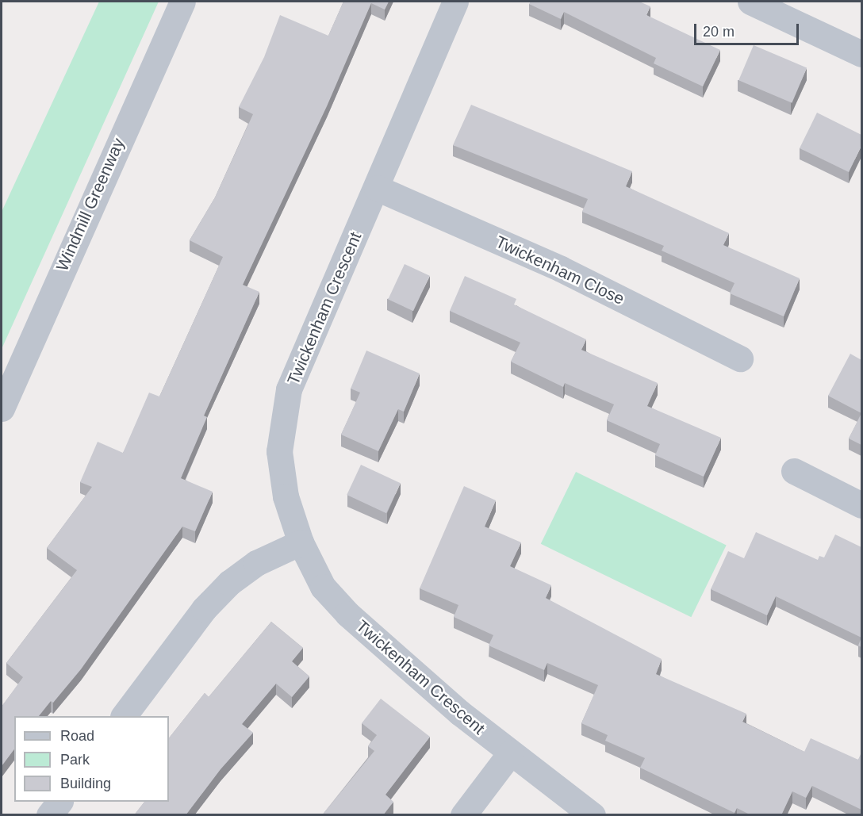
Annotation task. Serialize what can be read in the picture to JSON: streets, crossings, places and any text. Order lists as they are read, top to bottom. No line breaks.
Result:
{"streets":{"street":["Windmill Greenway","Twickenham Close","Twickenham Crescent"]},"crossings":[["Twickenham Close","Twickenham Crescent"]],"legend":["Road","Park","Building"],"scale_bar":"20 m"}
